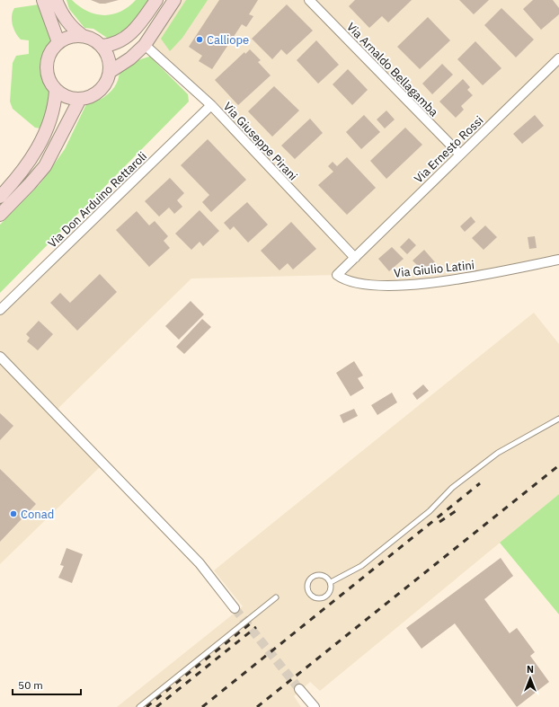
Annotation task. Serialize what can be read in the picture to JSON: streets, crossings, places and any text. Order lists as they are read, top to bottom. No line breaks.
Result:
{"streets":{"street":["Via Arnaldo Bellagamba","Via Giuseppe Pirani","Via Ernesto Rossi","Via Don Arduino Rettaroli","Via Giulio Latini"]},"crossings":[["Via Arnaldo Bellagamba","Via Ernesto Rossi"],["Via Giuseppe Pirani","Via Ernesto Rossi"],["Via Giuseppe Pirani","Via Don Arduino Rettaroli"],["Via Giuseppe Pirani","Via Giulio Latini"],["Via Ernesto Rossi","Via Giulio Latini"]],"places":["Calliope","Conad"],"scale_bar":"50 m","north":"top"}
